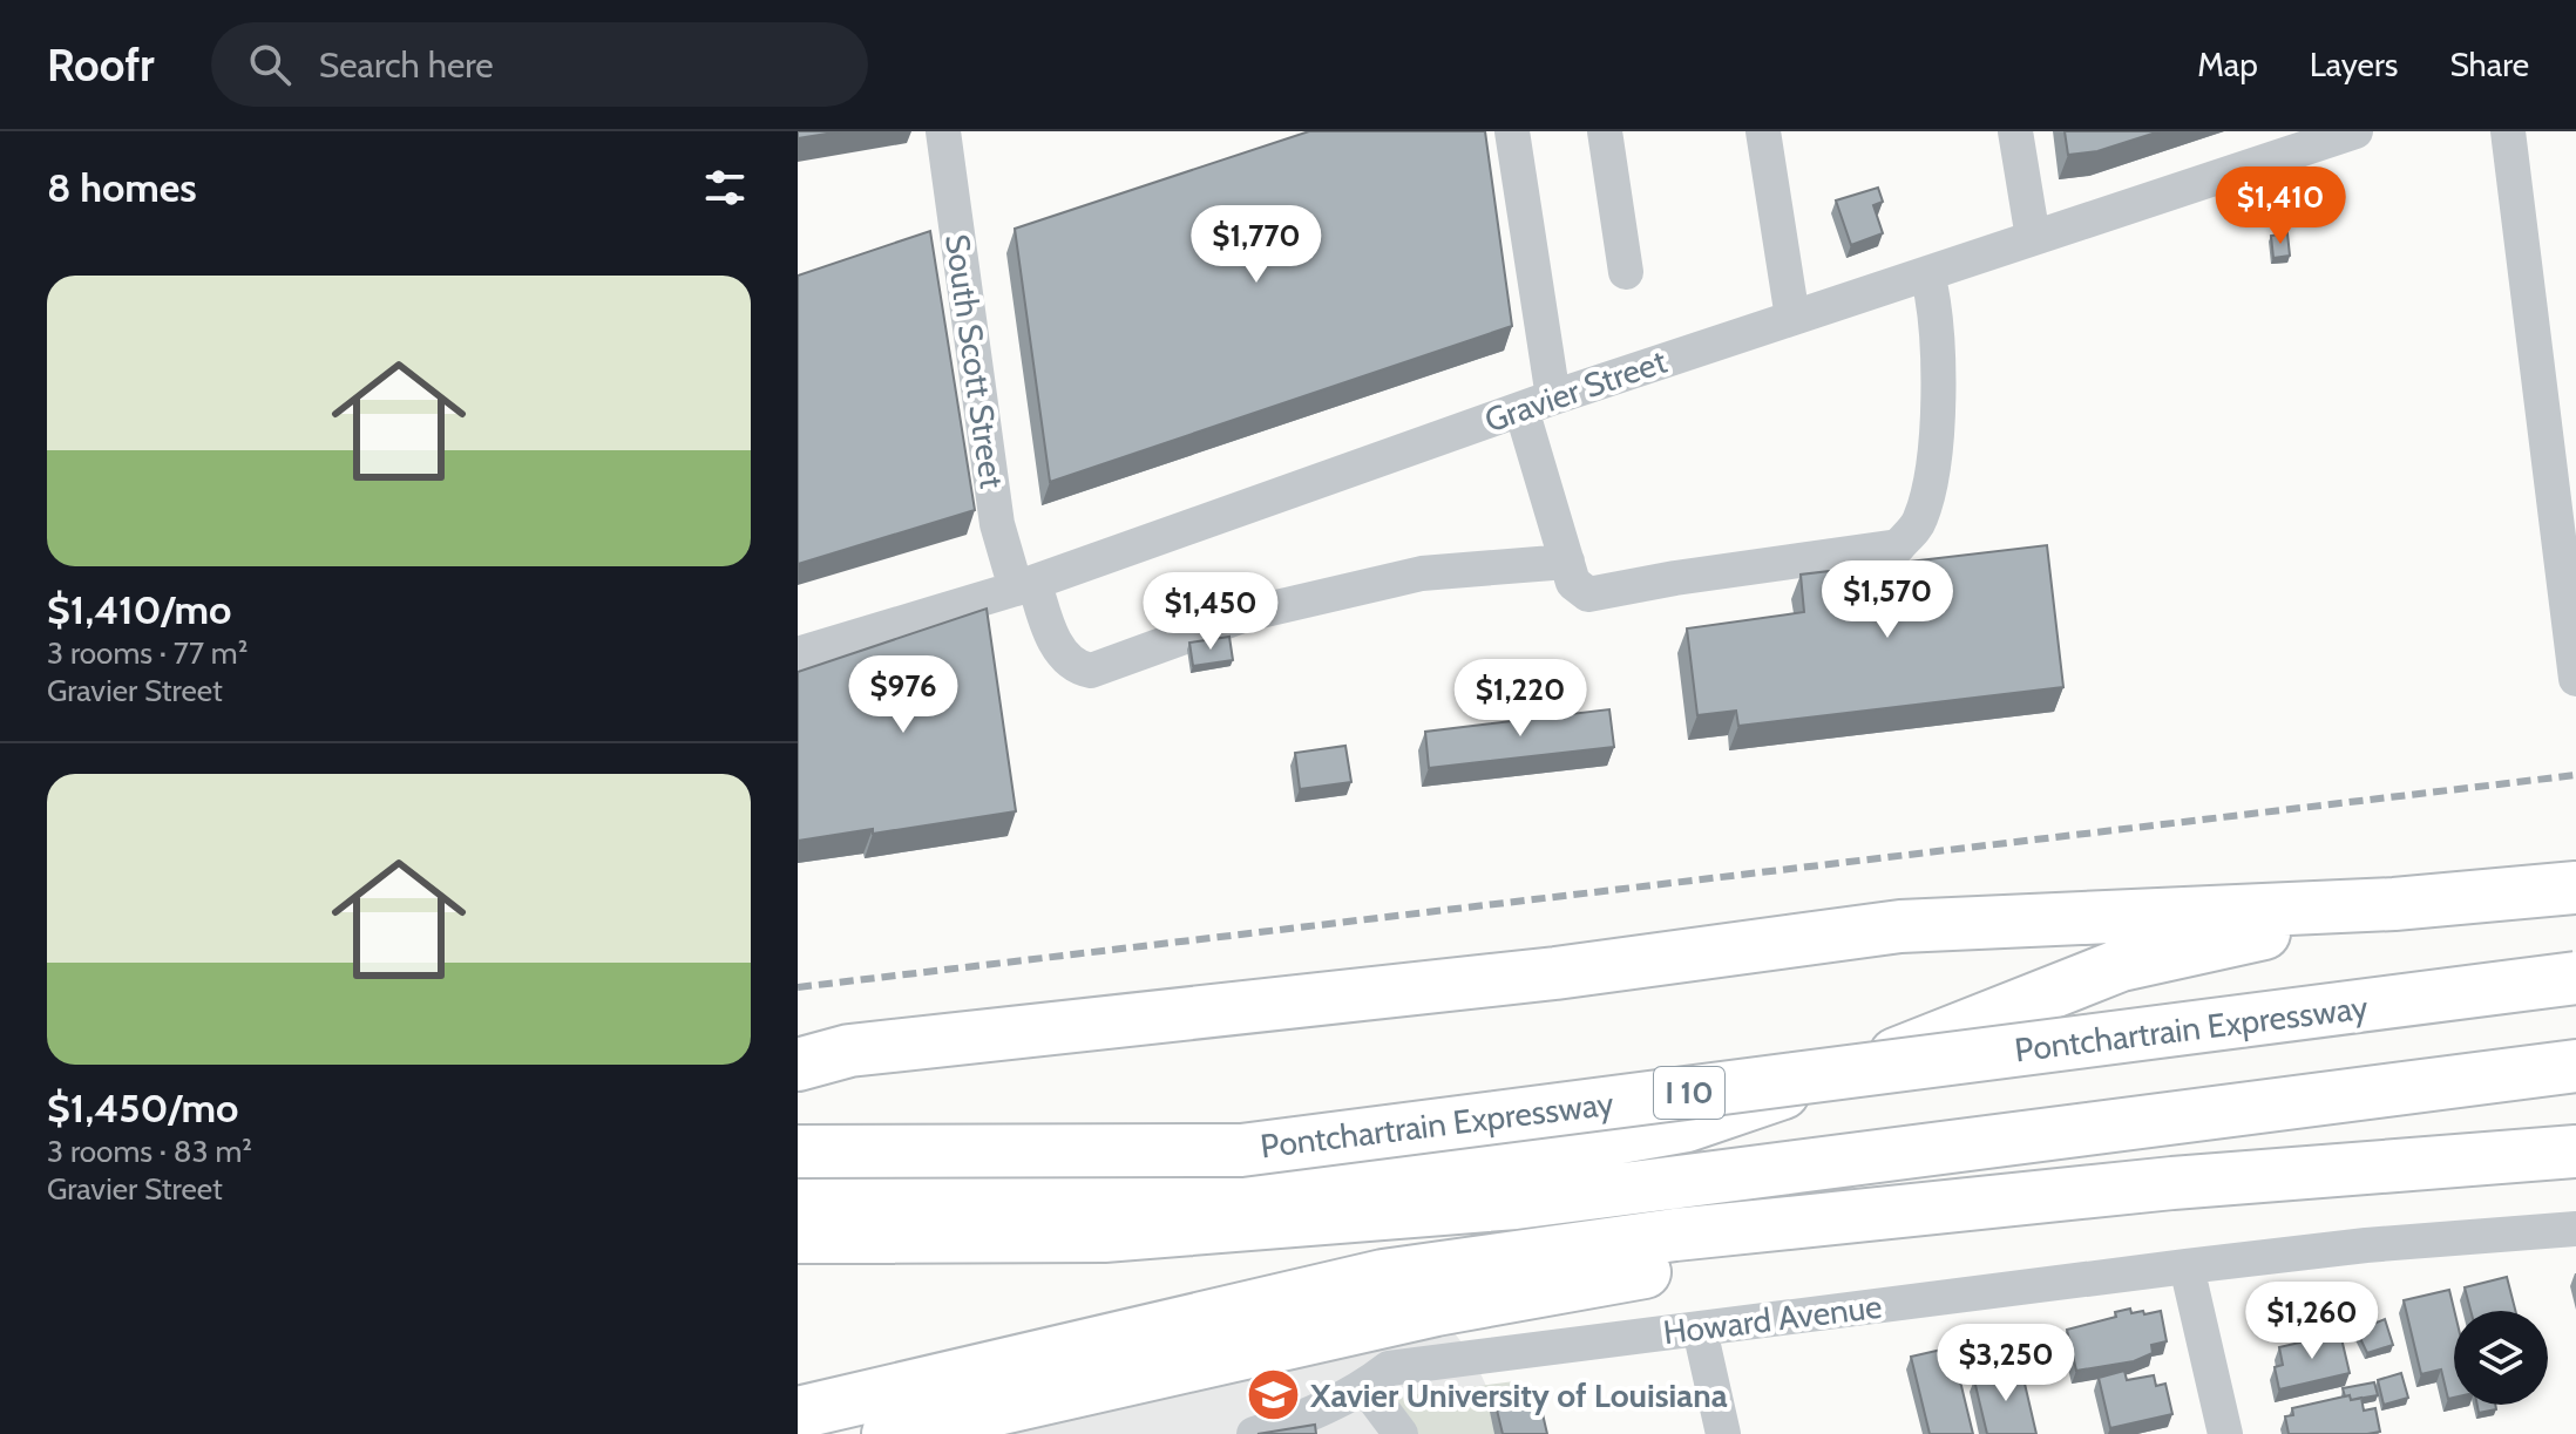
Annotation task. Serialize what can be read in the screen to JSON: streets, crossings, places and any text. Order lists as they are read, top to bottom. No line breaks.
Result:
{"streets":{"highway":["Pontchartrain Expressway","I 10"],"street":["South Scott Street","Gravier Street","Howard Avenue"]},"crossings":[["South Scott Street","Gravier Street"]],"places":{"school or university":["Xavier University of Louisiana"]},"page":{"header":"Roofr","search":"Search here","nav":["Map","Layers","Share"],"heading":"8 homes","price":["$1,410","$1,770","$1,570","$1,450","$976","$1,220","$1,260","$3,250"],"list":[{"name":"$1,410/mo","note":"3 rooms · 77 m² · Gravier Street"},{"name":"$1,450/mo","note":"3 rooms · 83 m² · Gravier Street"}]}}
